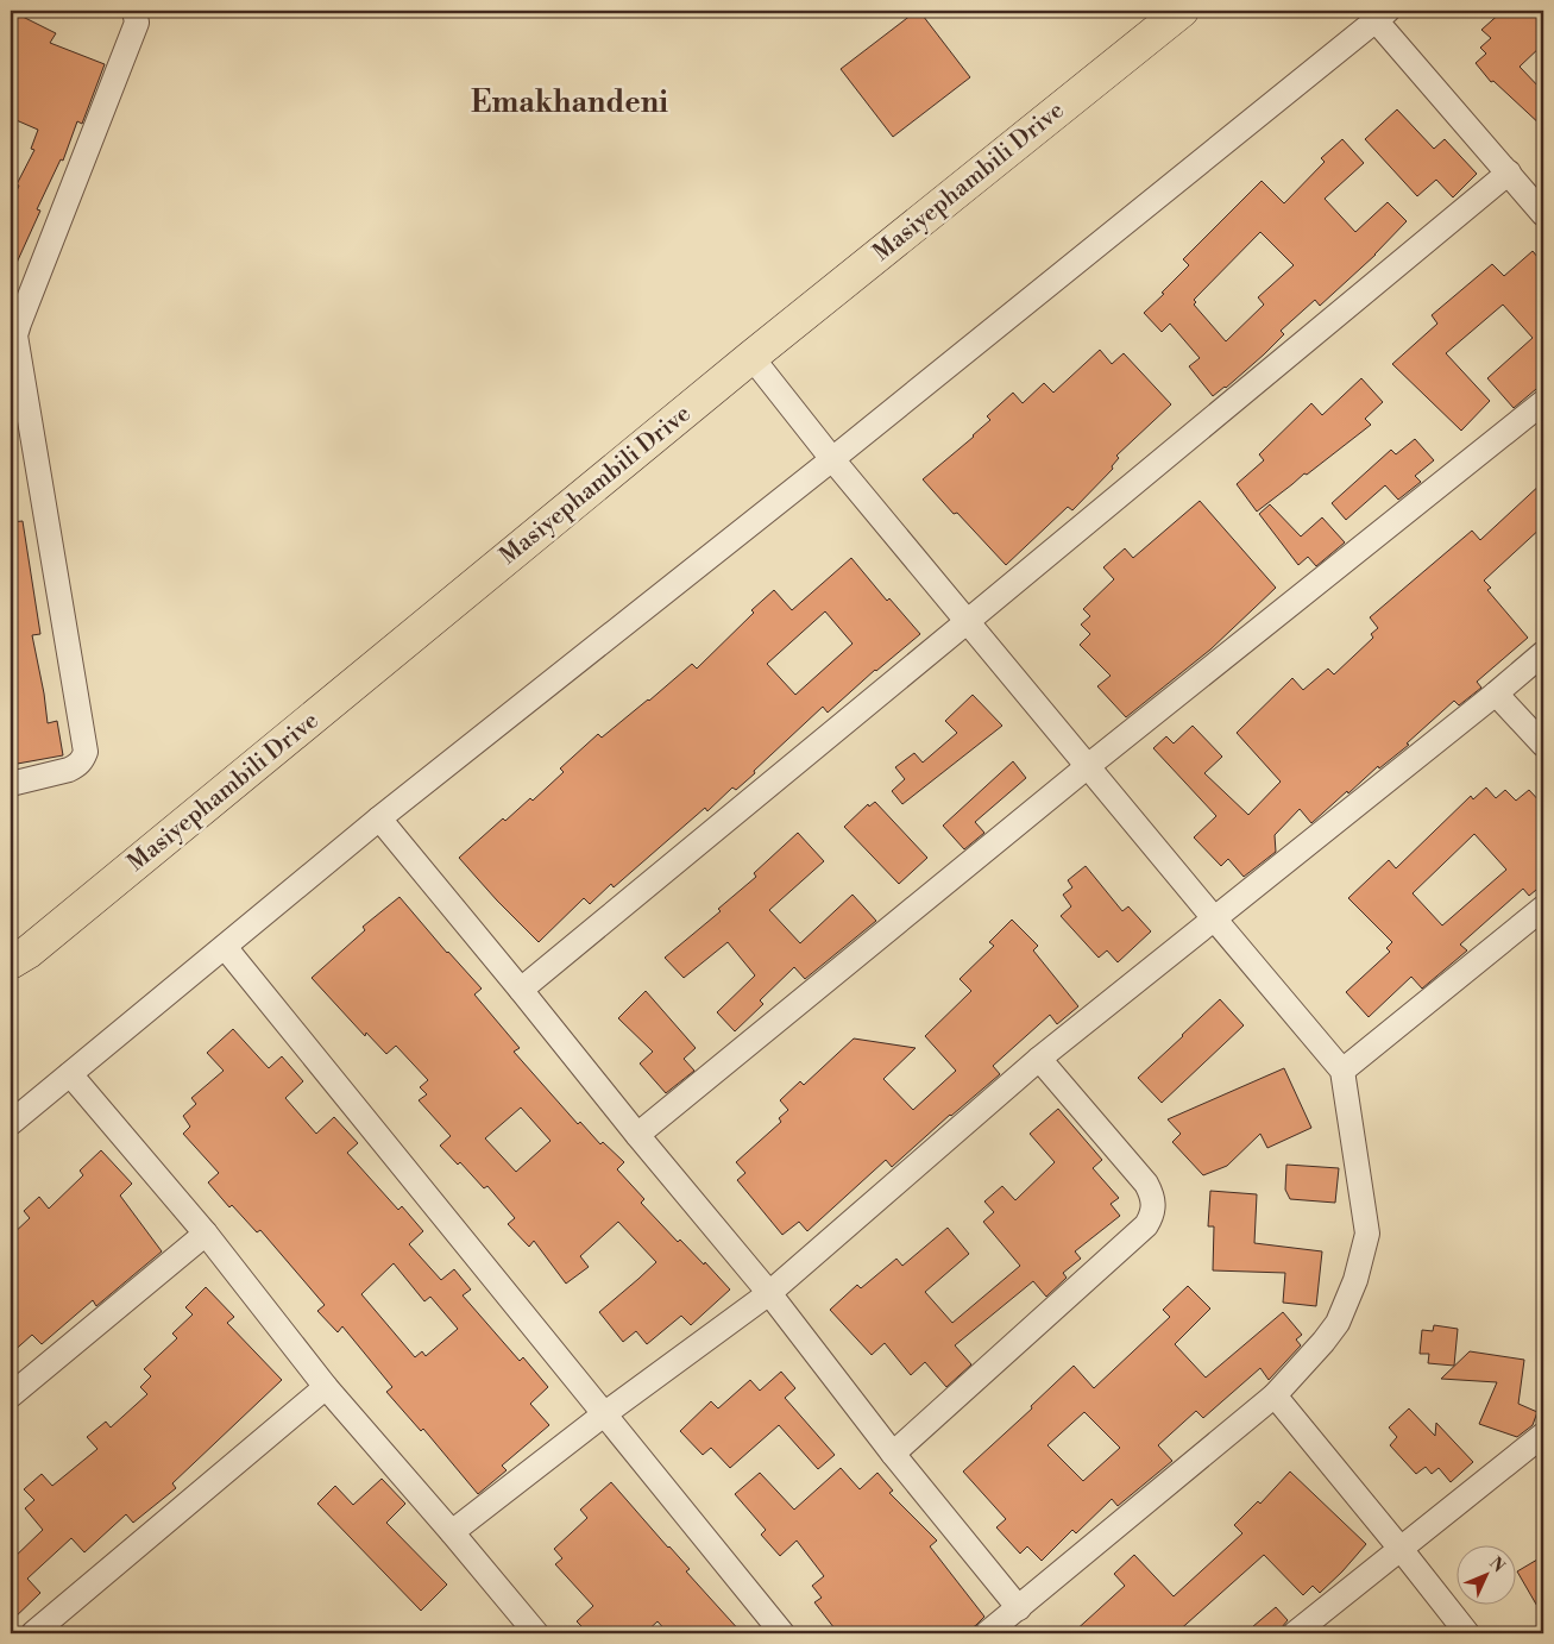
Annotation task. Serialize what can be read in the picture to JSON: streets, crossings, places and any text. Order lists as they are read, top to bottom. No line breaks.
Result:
{"streets":{"main road":["Masiyephambili Drive"]},"districts":["Emakhandeni"],"north":"top right"}
